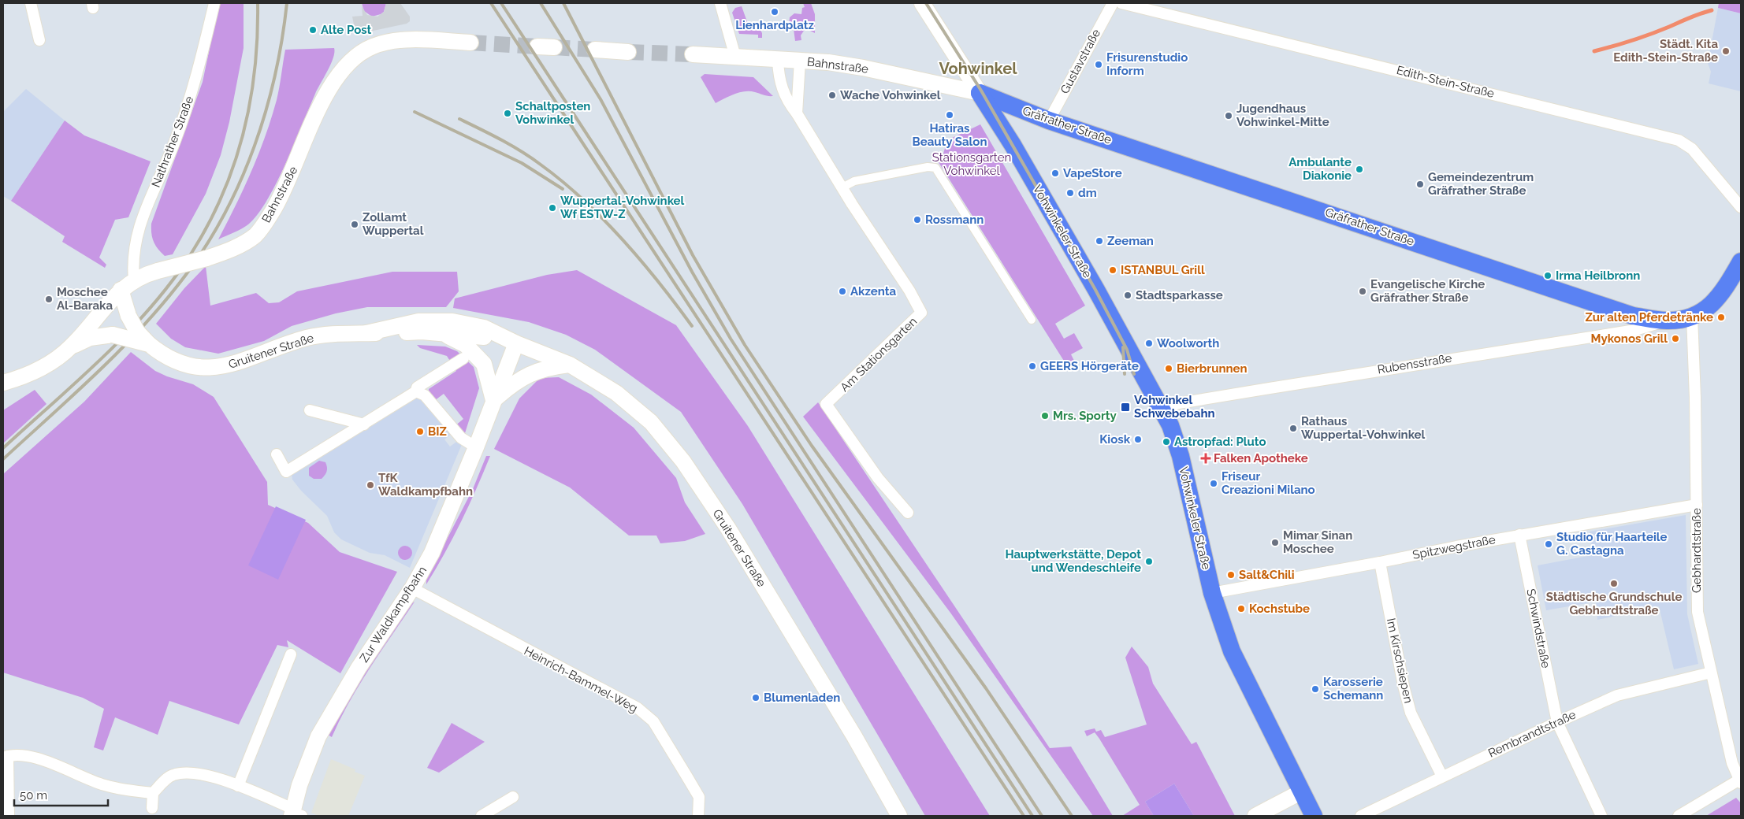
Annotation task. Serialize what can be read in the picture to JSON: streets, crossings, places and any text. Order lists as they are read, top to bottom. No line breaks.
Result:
{"streets":{"main road":["Bahnstraße","Gräfrather Straße","Vohwinkeler Straße","Gruitener Straße","Zur Waldkampfbahn"],"street":["Gustavstraße","Edith-Stein-Straße","Nathrather Straße","Am Stationsgarten","Rubensstraße","Spitzwegstraße","Gebhardtstraße","Schwindstraße","Im Kirschsiepen","Heinrich-Bammel-Weg","Rembrandtstraße"]},"crossings":[["Gustavstraße","Gräfrather Straße"],["Bahnstraße","Gräfrather Straße"],["Bahnstraße","Nathrather Straße"],["Bahnstraße","Vohwinkeler Straße"],["Bahnstraße","Gruitener Straße"],["Bahnstraße","Am Stationsgarten"],["Gräfrather Straße","Vohwinkeler Straße"],["Gräfrather Straße","Rubensstraße"],["Gräfrather Straße","Gebhardtstraße"],["Vohwinkeler Straße","Rubensstraße"],["Vohwinkeler Straße","Spitzwegstraße"],["Gruitener Straße","Zur Waldkampfbahn"],["Spitzwegstraße","Gebhardtstraße"],["Spitzwegstraße","Schwindstraße"],["Spitzwegstraße","Im Kirschsiepen"],["Gebhardtstraße","Rembrandtstraße"],["Zur Waldkampfbahn","Heinrich-Bammel-Weg"],["Schwindstraße","Rembrandtstraße"],["Im Kirschsiepen","Rembrandtstraße"]],"districts":["Vohwinkel"],"parks":["Stationsgarten Vohwinkel"],"places":{"other":["Lienhardplatz","Alte Post","Städt. Kita Edith-Stein-Straße","Frisurenstudio Inform","Wache Vohwinkel","Schaltposten Vohwinkel","Hatiras Beauty Salon","Jugendhaus Vohwinkel-Mitte","Ambulante Diakonie","VapeStore","Gemeindezentrum Gräfrather Straße","dm","Wuppertal-Vohwinkel Wf ESTW-Z","Rossmann","Zollamt Wuppertal","Zeeman","ISTANBUL Grill","Irma Heilbronn","Akzenta","Evangelische Kirche Gräfrather Straße","Stadtsparkasse","Moschee Al-Baraka","Zur alten Pferdetränke","Mykonos Grill","Woolworth","GEERS Hörgeräte","Bierbrunnen","Mrs. Sporty","Rathaus Wuppertal-Vohwinkel","BIZ","Kiosk","Astropfad: Pluto","Friseur Creazioni Milano","TfK Waldkampfbahn","Mimar Sinan Moschee","Studio für Haarteile G. Castagna","Hauptwerkstätte, Depot und Wendeschleife","Salt&Chili","Städtische Grundschule Gebhardtstraße","Kochstube","Karosserie Schemann","Blumenladen"],"transit":["Vohwinkel Schwebebahn"],"health":["Falken Apotheke"]},"scale_bar":"50 m"}
